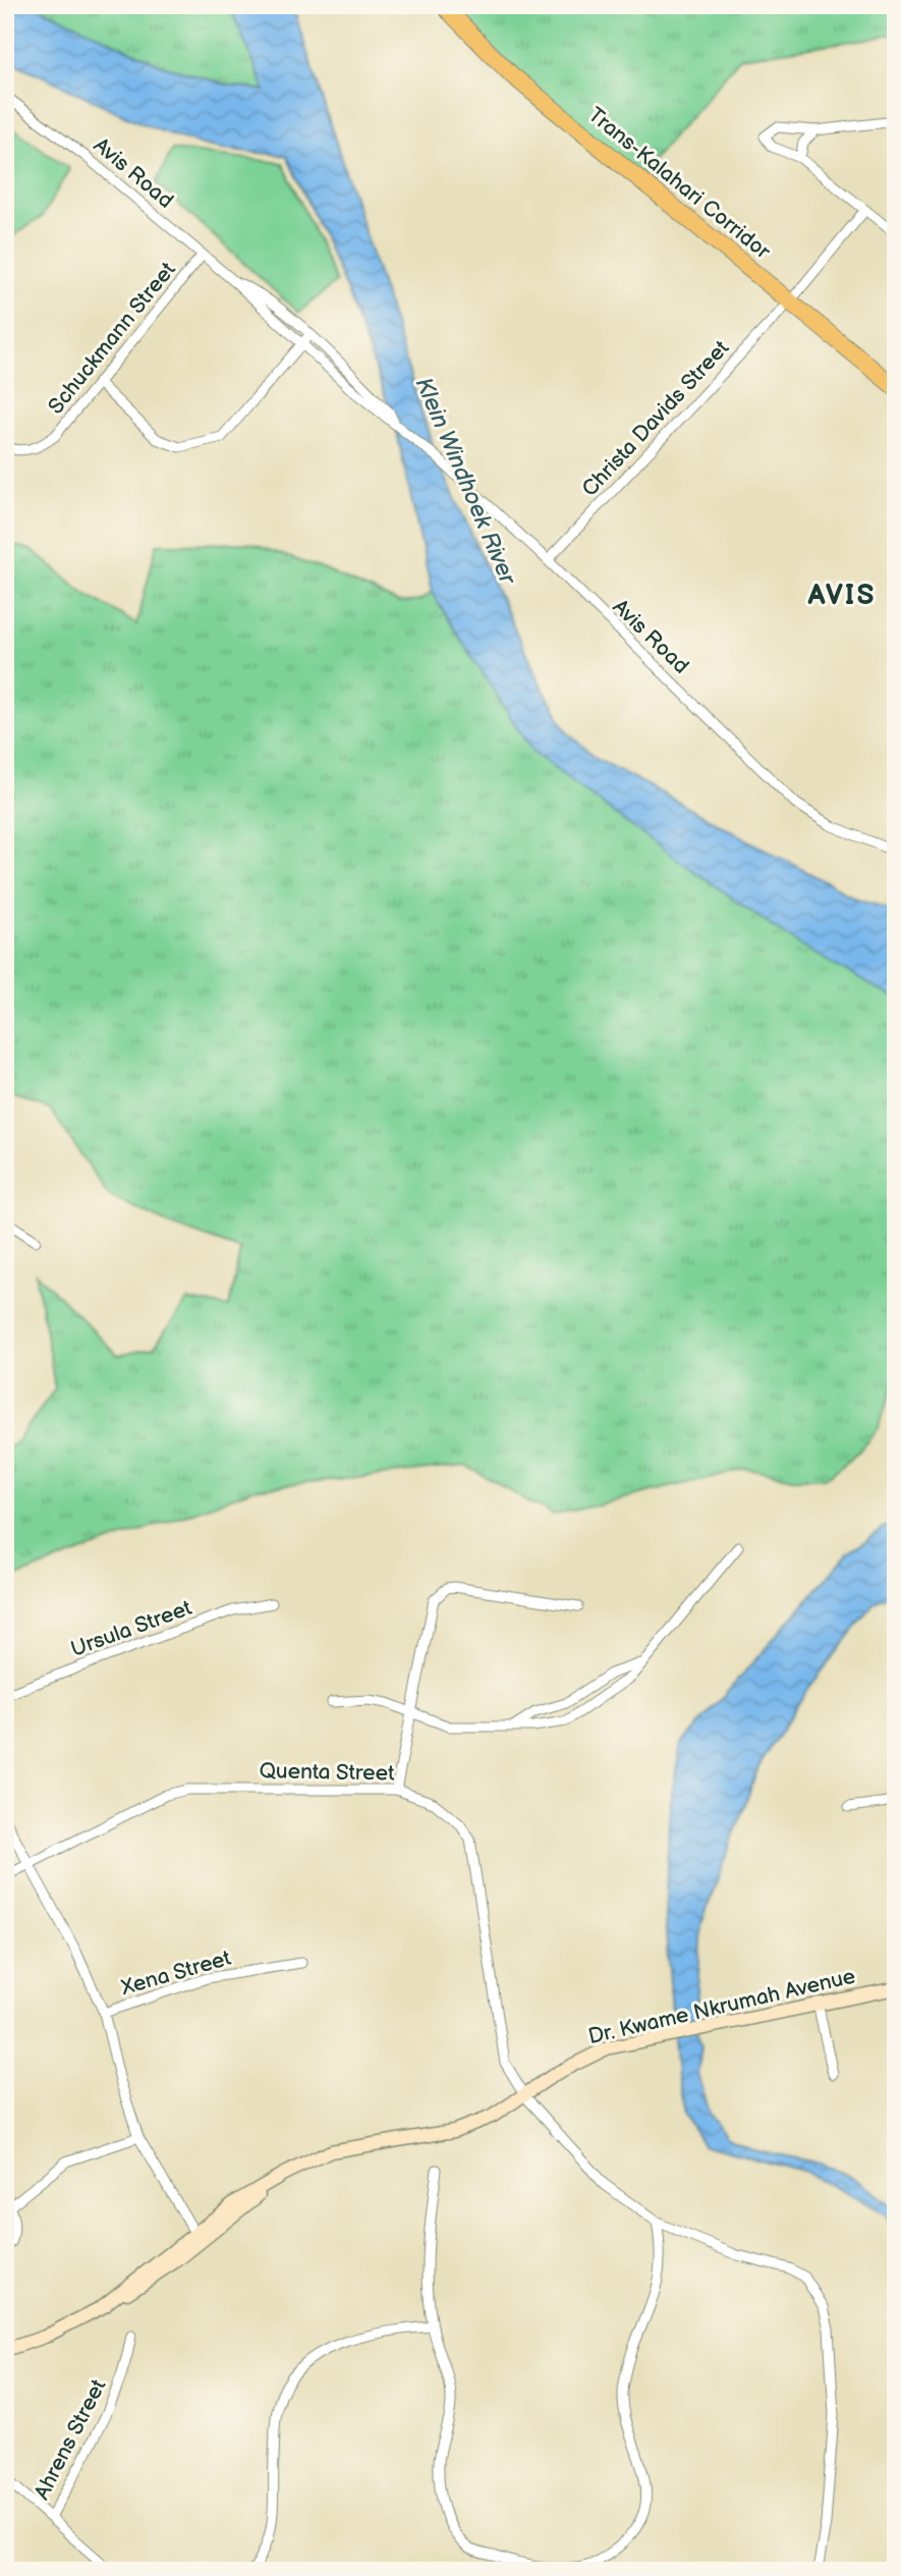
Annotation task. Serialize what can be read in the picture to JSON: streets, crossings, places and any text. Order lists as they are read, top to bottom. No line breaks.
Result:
{"streets":{"highway":["Trans-Kalahari Corridor"],"street":["Avis Road","Schuckmann Street","Christa Davids Street","Ursula Street","Quenta Street","Xena Street","Dr. Kwame Nkrumah Avenue","Ahrens Street"]},"crossings":[["Avis Road","Schuckmann Street"],["Avis Road","Christa Davids Street"],["Trans-Kalahari Corridor","Christa Davids Street"],["Quenta Street","Dr. Kwame Nkrumah Avenue"]],"districts":["AVIS"],"water":["Klein Windhoek River"]}
